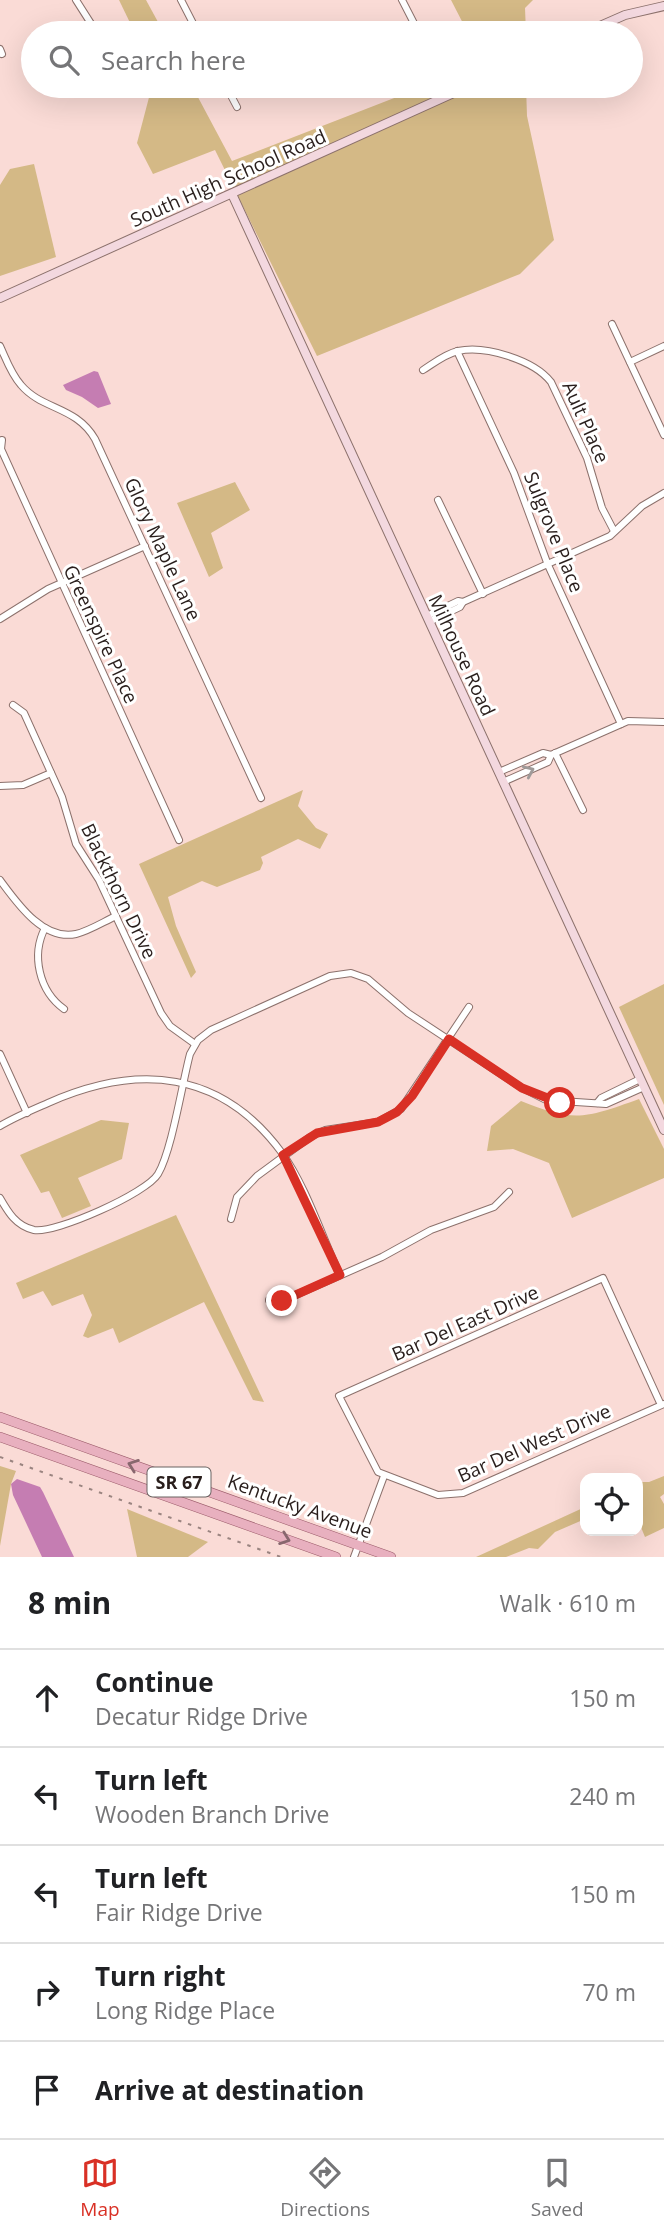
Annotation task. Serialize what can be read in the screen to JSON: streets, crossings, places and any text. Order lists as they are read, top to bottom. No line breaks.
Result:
{"streets":{"main road":["SR 67","Kentucky Avenue"],"street":["South High School Road","Ault Place","Sulgrove Place","Glory Maple Lane","Greenspire Place","Milhouse Road","Blackthorn Drive","Bar Del East Drive","Bar Del West Drive"]},"crossings":[["South High School Road","Milhouse Road"],["Ault Place","Sulgrove Place"],["Bar Del East Drive","Bar Del West Drive"]],"page":{"search":"Search here","heading":["8 min","Walk · 610 m"],"list":[["Continue","Decatur Ridge Drive","150 m"],["Turn left","Wooden Branch Drive","240 m"],["Turn left","Fair Ridge Drive","150 m"],["Turn right","Long Ridge Place","70 m"],"Arrive at destination"],"nav":["Map","Directions","Saved"]}}
